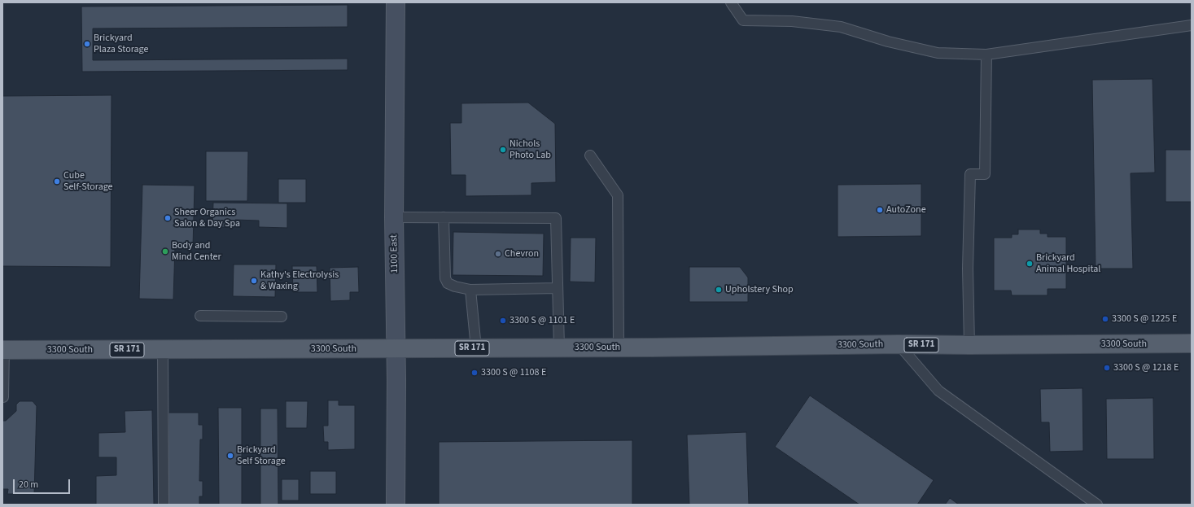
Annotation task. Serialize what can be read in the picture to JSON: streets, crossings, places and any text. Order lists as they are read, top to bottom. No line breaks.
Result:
{"streets":{"main road":["3300 South","SR 171"],"street":["1100 East"]},"crossings":[["1100 East","3300 South"]],"places":["Brickyard Plaza Storage","Nichols Photo Lab","Cube Self-Storage","AutoZone","Sheer Organics Salon & Day Spa","Body and Mind Center","Chevron","Brickyard Animal Hospital","Kathy's Electrolysis & Waxing","Upholstery Shop","3300 S @ 1225 E","3300 S @ 1101 E","3300 S @ 1218 E","3300 S @ 1108 E","Brickyard Self Storage"],"scale_bar":"20 m"}
